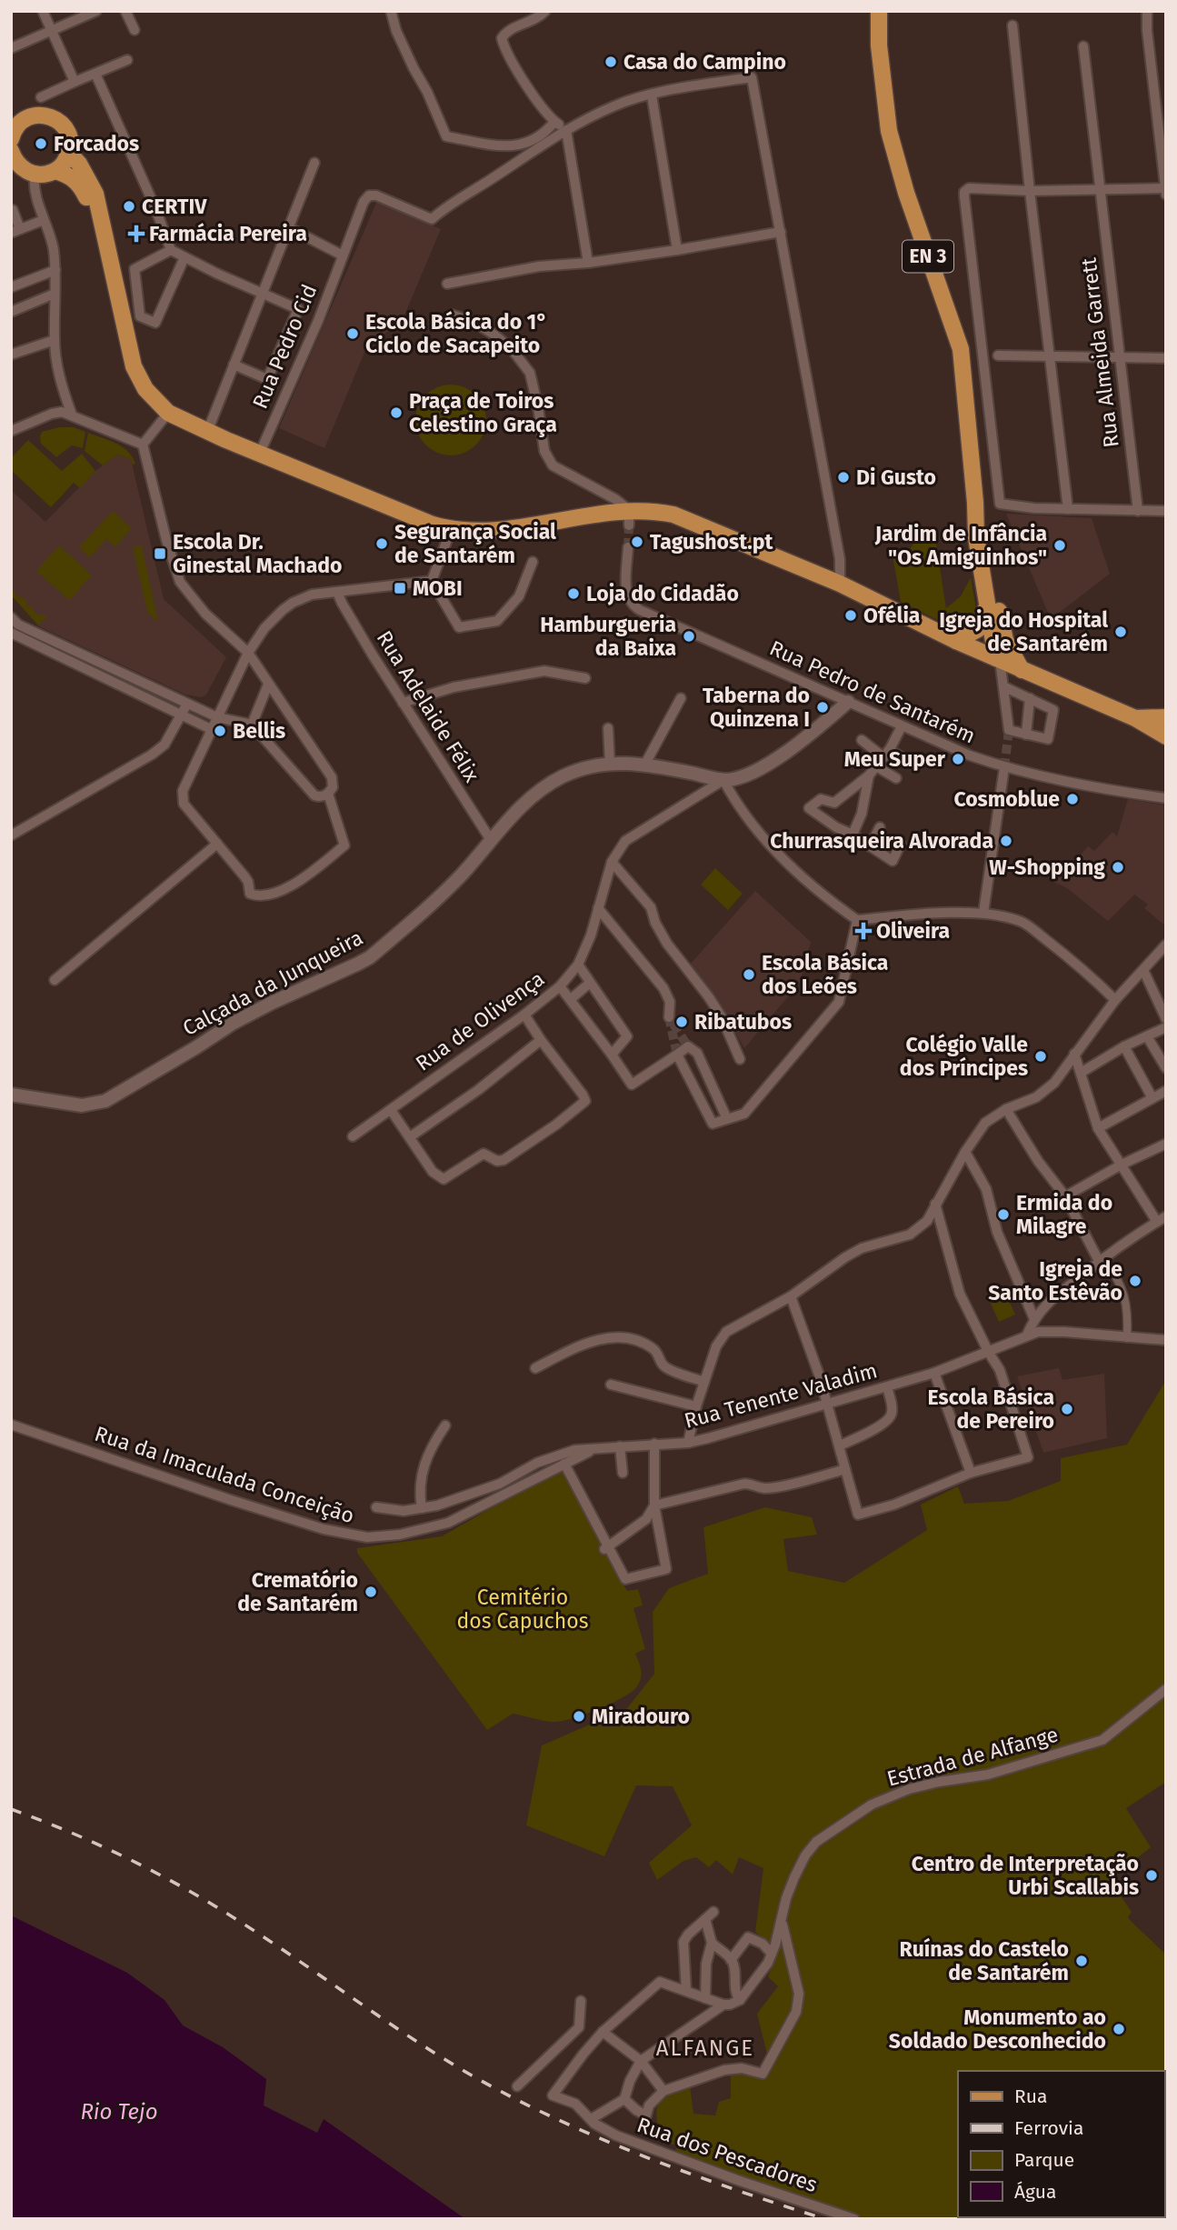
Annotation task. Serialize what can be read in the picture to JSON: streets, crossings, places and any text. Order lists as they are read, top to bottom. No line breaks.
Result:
{"streets":{"main road":["EN 3"],"street":["Rua Pedro Cid","Rua Almeida Garrett","Rua Pedro de Santarém","Rua Adelaide Félix","Calçada da Junqueira","Rua de Olivença","Rua Tenente Valadim","Rua da Imaculada Conceição","Estrada de Alfange","Rua dos Pescadores"]},"crossings":[["Rua Adelaide Félix","Calçada da Junqueira"],["Calçada da Junqueira","Rua de Olivença"],["Rua Tenente Valadim","Rua da Imaculada Conceição"]],"districts":["ALFANGE"],"water":["Rio Tejo"],"parks":["Cemitério dos Capuchos"],"places":{"other":["Casa do Campino","Forcados","CERTIV","Escola Básica do 1° Ciclo de Sacapeito","Praça de Toiros Celestino Graça","Di Gusto","Tagushost.pt","Segurança Social de Santarém","Jardim de Infância \"Os Amiguinhos\"","Loja do Cidadão","Ofélia","Igreja do Hospital de Santarém","Hamburgueria da Baixa","Taberna do Quinzena I","Bellis","Meu Super","Cosmoblue","Churrasqueira Alvorada","W-Shopping","Escola Básica dos Leões","Ribatubos","Colégio Valle dos Príncipes","Ermida do Milagre","Igreja de Santo Estêvão","Escola Básica de Pereiro","Crematório de Santarém","Miradouro","Centro de Interpretação Urbi Scallabis","Ruínas do Castelo de Santarém","Monumento ao Soldado Desconhecido"],"health":["Farmácia Pereira","Oliveira"],"transit":["Escola Dr. Ginestal Machado","MOBI"]},"legend":["Rua","Ferrovia","Parque","Água"]}
